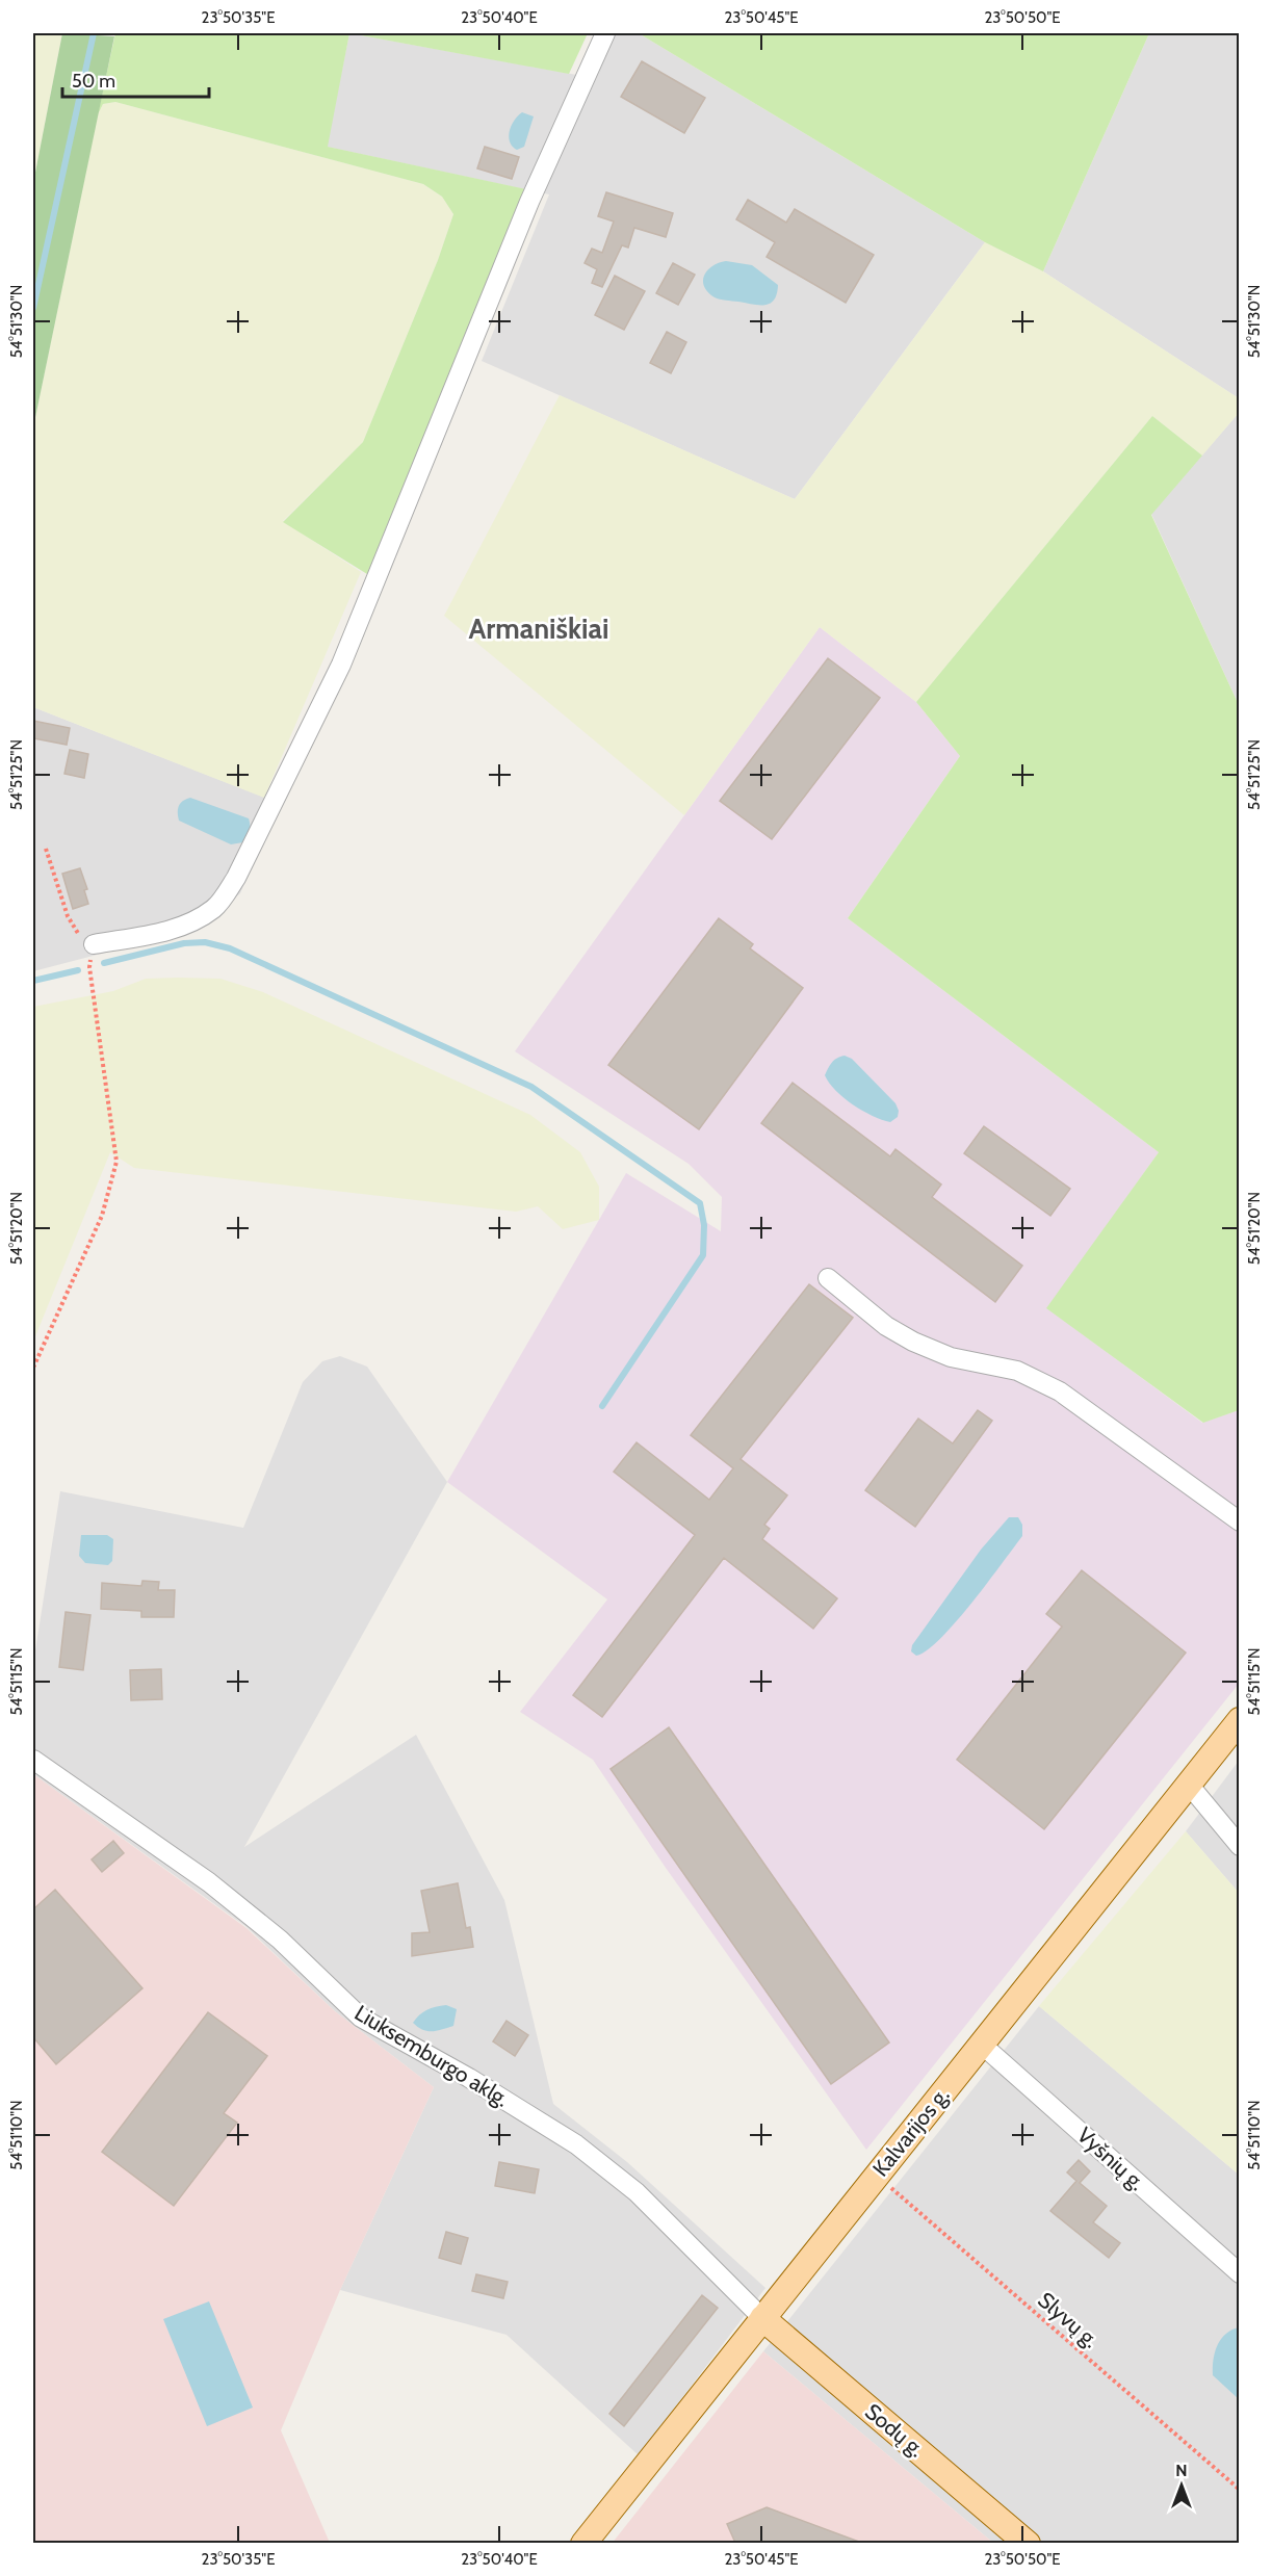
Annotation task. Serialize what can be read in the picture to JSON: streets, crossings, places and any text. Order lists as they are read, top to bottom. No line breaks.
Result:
{"streets":{"main road":["Kalvarijos g.","Sodų g."],"street":["Liuksemburgo aklg.","Vyšnių g."],"path":["Slyvų g."]},"crossings":[["Liuksemburgo aklg.","Kalvarijos g."],["Liuksemburgo aklg.","Sodų g."],["Kalvarijos g.","Vyšnių g."],["Kalvarijos g.","Slyvų g."],["Kalvarijos g.","Sodų g."]],"districts":["Armaniškiai"],"scale_bar":"50 m","north":"top","coordinates":["23°50'35\"E","23°50'40\"E","23°50'45\"E","23°50'50\"E","54°51'30\"N","54°51'25\"N","54°51'20\"N","54°51'15\"N","54°51'10\"N"]}
